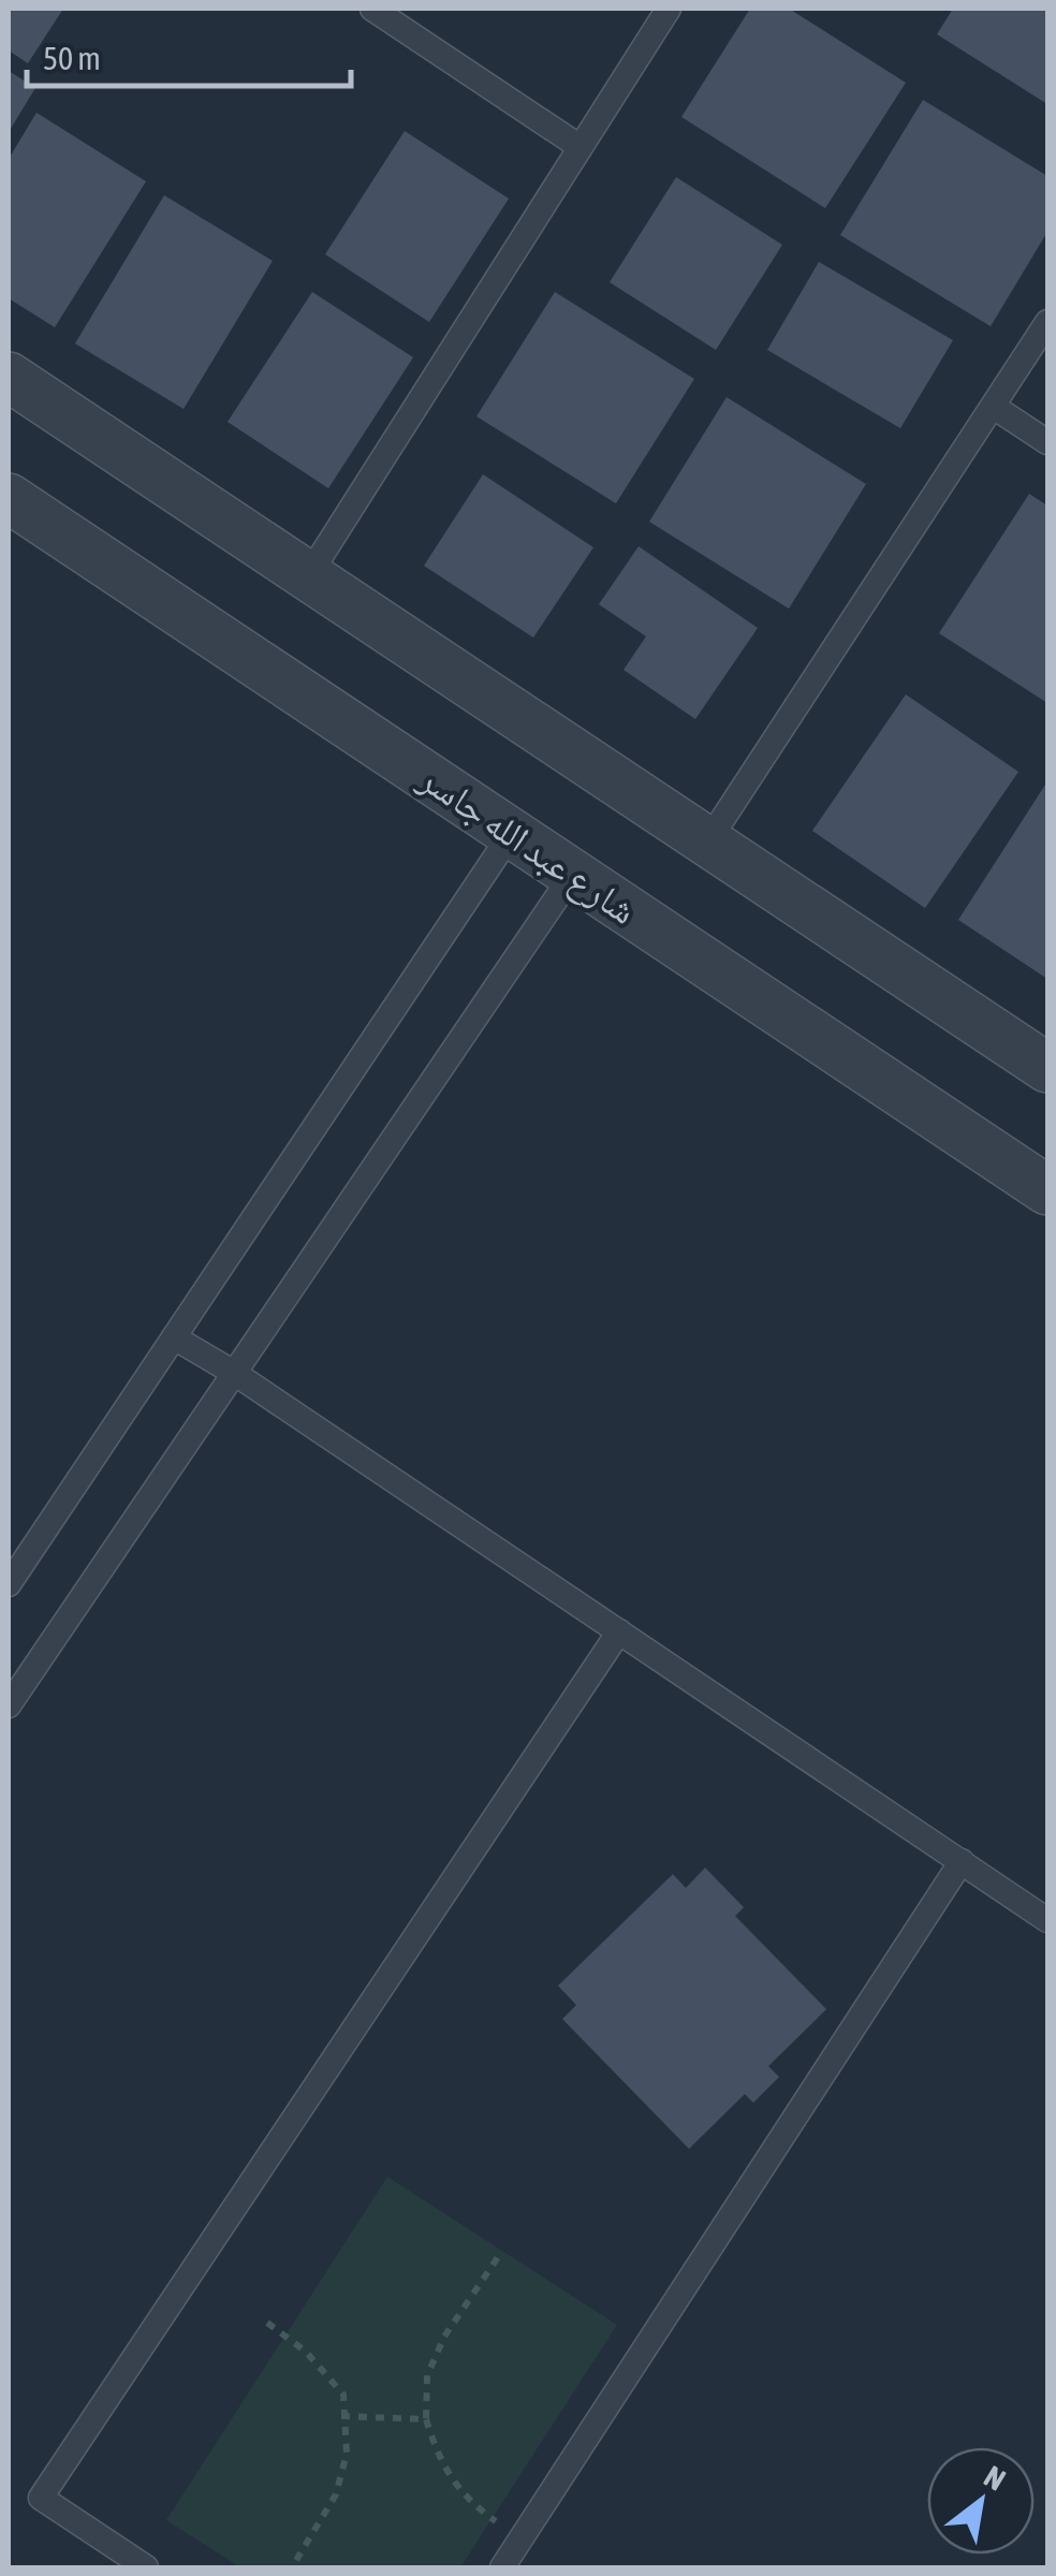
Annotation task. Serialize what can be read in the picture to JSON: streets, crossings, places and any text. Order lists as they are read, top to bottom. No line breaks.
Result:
{"streets":{"street":["شارع عبد الله جاسر"]},"scale_bar":"50 m","north":"top right"}
